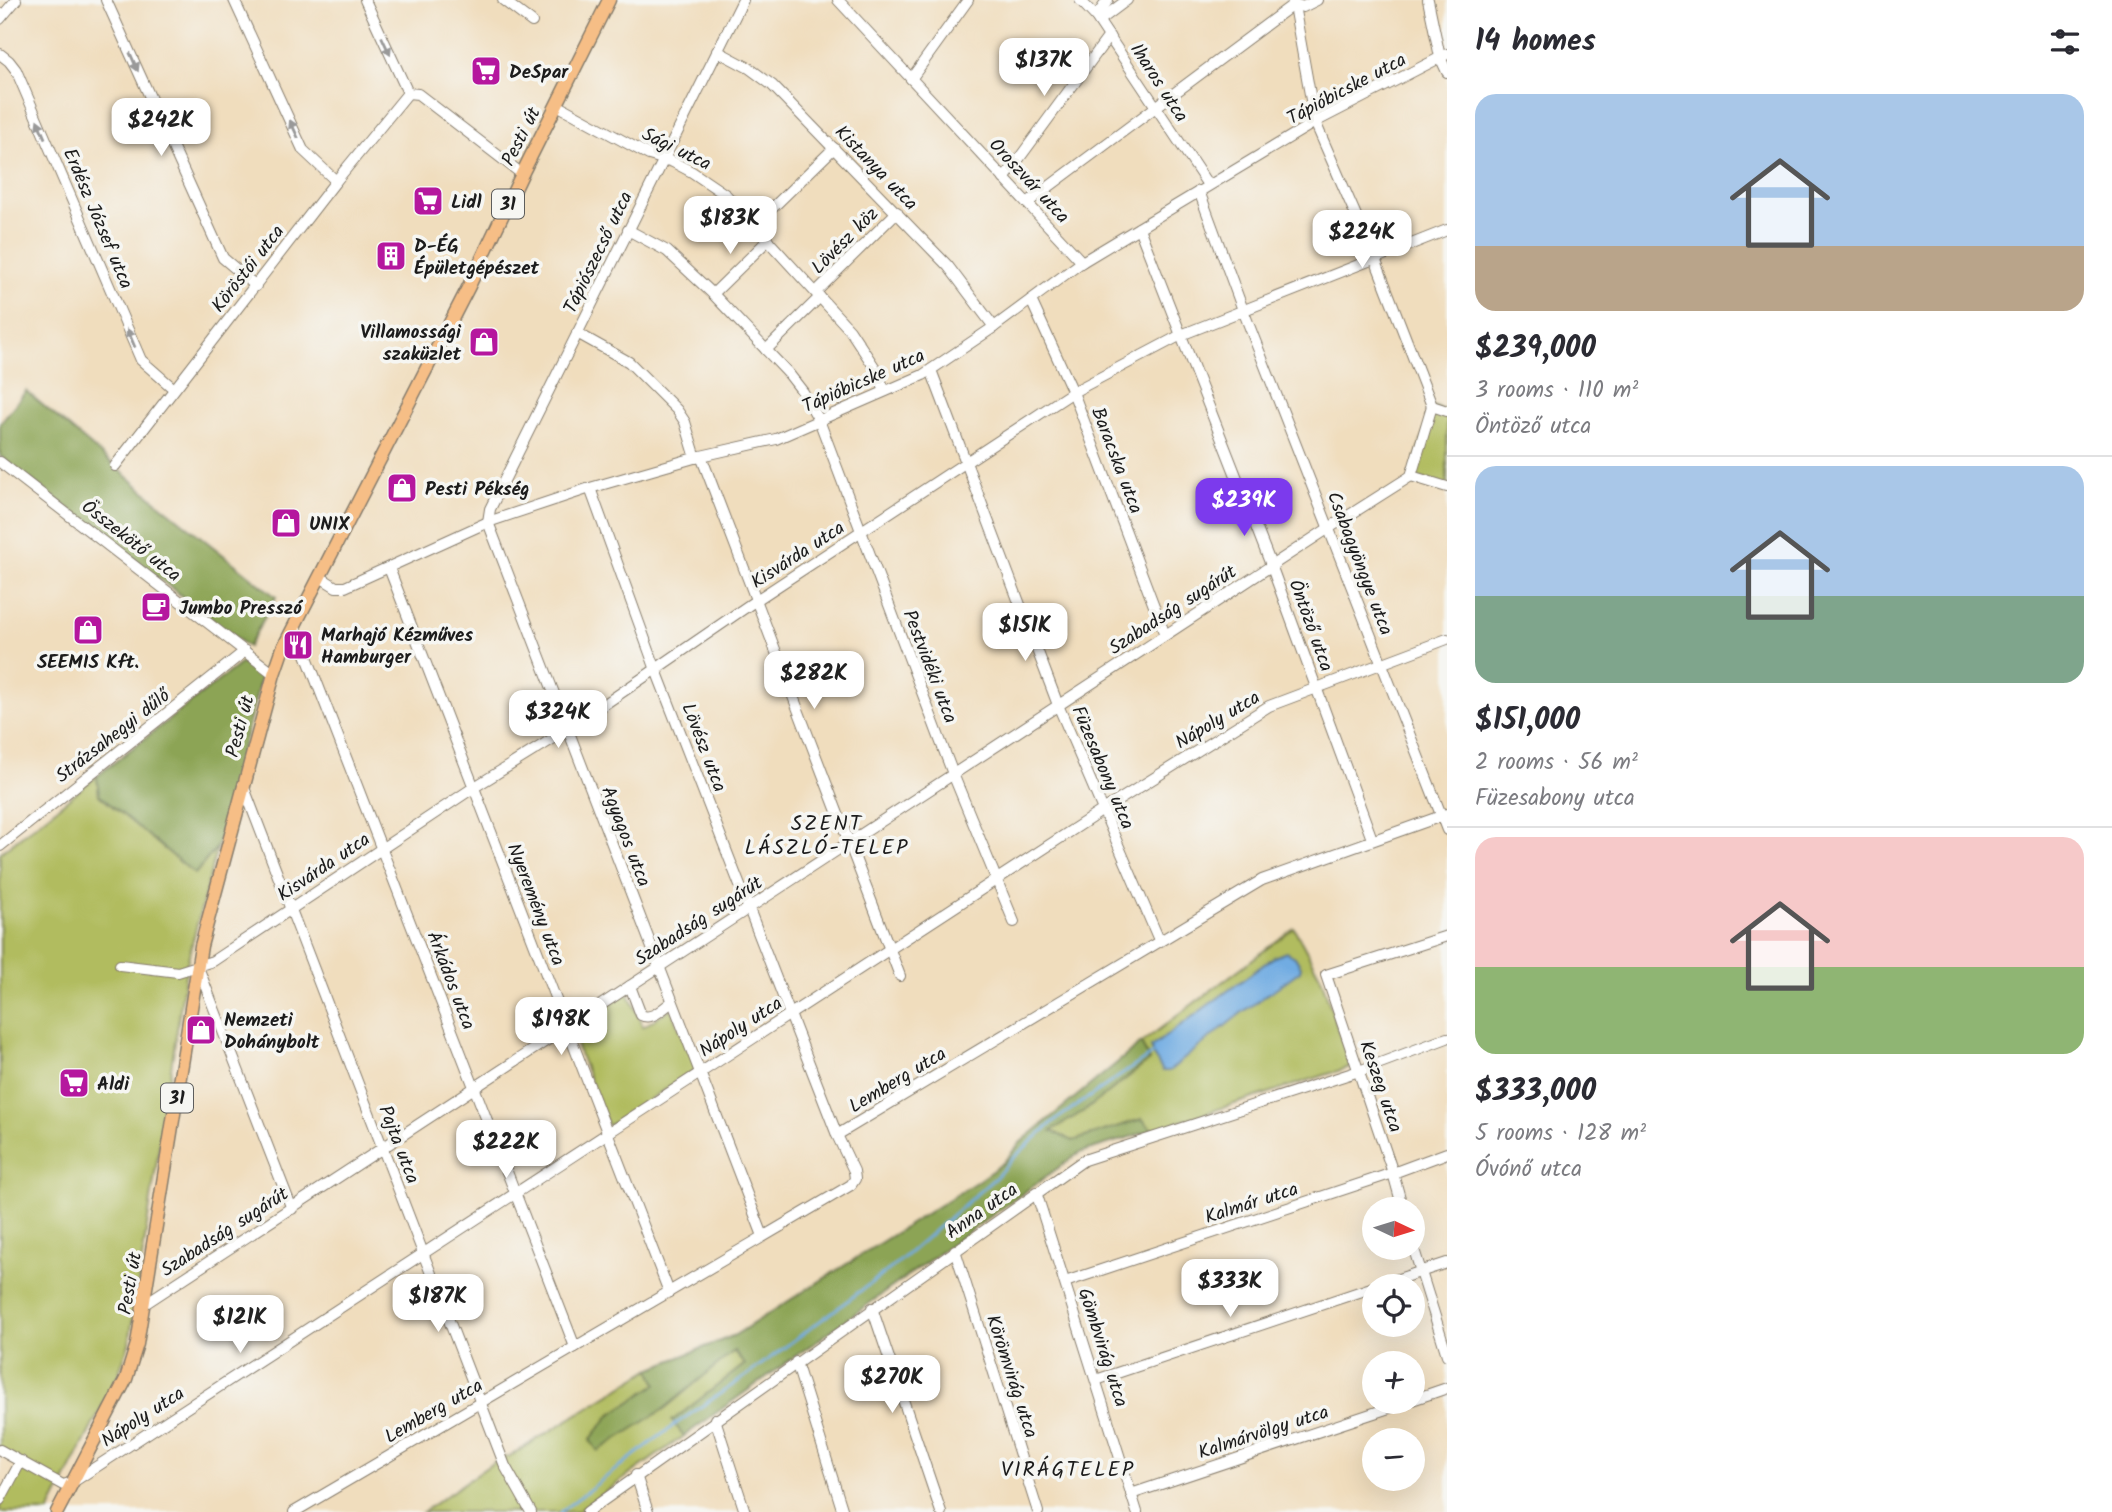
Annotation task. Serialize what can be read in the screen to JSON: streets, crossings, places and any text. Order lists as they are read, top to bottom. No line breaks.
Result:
{"streets":{"main road":["Pesti út","31"],"street":["Iharos utca","Tápióbicske utca","Sági utca","Kistanya utca","Oroszvár utca","Erdész József utca","Lövész köz","Tápiószecső utca","Köröstói utca","Baracska utca","Összekötő utca","Kisvárda utca","Csabagyöngye utca","Szabadság sugárút","Öntöző utca","Pestvidéki utca","Nápoly utca","Strázsahegyi dűlő","Lövész utca","Füzesabony utca","Agyagos utca","Nyeremény utca","Árkádos utca","Lemberg utca","Keszeg utca","Pajta utca","Kalmár utca","Anna utca","Gömbvirág utca","Körömvirág utca","Kalmárvölgy utca"]},"crossings":[["Iharos utca","Tápióbicske utca"],["Iharos utca","Csabagyöngye utca"],["Tápióbicske utca","Pesti út"],["Tápióbicske utca","Sági utca"],["Tápióbicske utca","Kistanya utca"],["Tápióbicske utca","Oroszvár utca"],["Tápióbicske utca","Tápiószecső utca"],["Tápióbicske utca","Baracska utca"],["Tápióbicske utca","Csabagyöngye utca"],["Tápióbicske utca","Öntöző utca"],["Tápióbicske utca","Pestvidéki utca"],["Tápióbicske utca","Lövész utca"],["Tápióbicske utca","Füzesabony utca"],["Tápióbicske utca","Agyagos utca"],["Tápióbicske utca","Nyeremény utca"],["Pesti út","Sági utca"],["Pesti út","Összekötő utca"],["Pesti út","Kisvárda utca"],["Pesti út","Szabadság sugárút"],["Pesti út","Nápoly utca"],["Pesti út","Árkádos utca"],["Pesti út","Pajta utca"],["Sági utca","Lövész köz"],["Sági utca","Tápiószecső utca"],["Kistanya utca","Lövész köz"],["Kistanya utca","Tápiószecső utca"],["Erdész József utca","Köröstói utca"],["Tápiószecső utca","Pestvidéki utca"],["Tápiószecső utca","Agyagos utca"],["Baracska utca","Kisvárda utca"],["Baracska utca","Szabadság sugárút"],["Összekötő utca","Strázsahegyi dűlő"],["Kisvárda utca","Csabagyöngye utca"],["Kisvárda utca","Öntöző utca"],["Kisvárda utca","Pestvidéki utca"],["Kisvárda utca","Lövész utca"],["Kisvárda utca","Füzesabony utca"],["Kisvárda utca","Agyagos utca"],["Kisvárda utca","Nyeremény utca"],["Kisvárda utca","Árkádos utca"],["Kisvárda utca","Pajta utca"],["Csabagyöngye utca","Szabadság sugárút"],["Csabagyöngye utca","Nápoly utca"],["Csabagyöngye utca","Lemberg utca"],["Szabadság sugárút","Öntöző utca"],["Szabadság sugárút","Pestvidéki utca"],["Szabadság sugárút","Lövész utca"],["Szabadság sugárút","Füzesabony utca"],["Szabadság sugárút","Agyagos utca"],["Szabadság sugárút","Nyeremény utca"],["Szabadság sugárút","Árkádos utca"],["Szabadság sugárút","Pajta utca"],["Öntöző utca","Nápoly utca"],["Öntöző utca","Lemberg utca"],["Pestvidéki utca","Nápoly utca"],["Nápoly utca","Lövész utca"],["Nápoly utca","Füzesabony utca"],["Nápoly utca","Nyeremény utca"],["Nápoly utca","Árkádos utca"],["Nápoly utca","Pajta utca"],["Lövész utca","Lemberg utca"],["Füzesabony utca","Lemberg utca"],["Nyeremény utca","Lemberg utca"],["Árkádos utca","Lemberg utca"],["Lemberg utca","Pajta utca"],["Keszeg utca","Kalmár utca"],["Keszeg utca","Anna utca"],["Kalmár utca","Gömbvirág utca"],["Anna utca","Gömbvirág utca"],["Anna utca","Körömvirág utca"],["Gömbvirág utca","Kalmárvölgy utca"]],"one_way":["Erdész József utca"],"districts":["SZENT LÁSZLÓ-TELEP","VIRÁGTELEP"],"places":{"supermarket":["DeSpar","Lidl","Aldi"],"building":["D-ÉG Épületgépészet"],"shop":["Villamossági szaküzlet","Pesti Pékség","UNIX","SEEMIS Kft.","Nemzeti Dohánybolt"],"cafe":["Jumbo Presszó"],"restaurant":["Marhajó Kézműves Hamburger"]},"north":"right","page":{"heading":"14 homes","price":["$137K","$242K","$183K","$224K","$239K","$151K","$282K","$324K","$198K","$222K","$333K","$187K","$121K","$270K"],"list":[{"name":"$239,000","note":"3 rooms · 110 m² · Öntöző utca"},{"name":"$151,000","note":"2 rooms · 56 m² · Füzesabony utca"},{"name":"$333,000","note":"5 rooms · 128 m² · Óvónő utca"}],"map_buttons":["+","−"]}}
